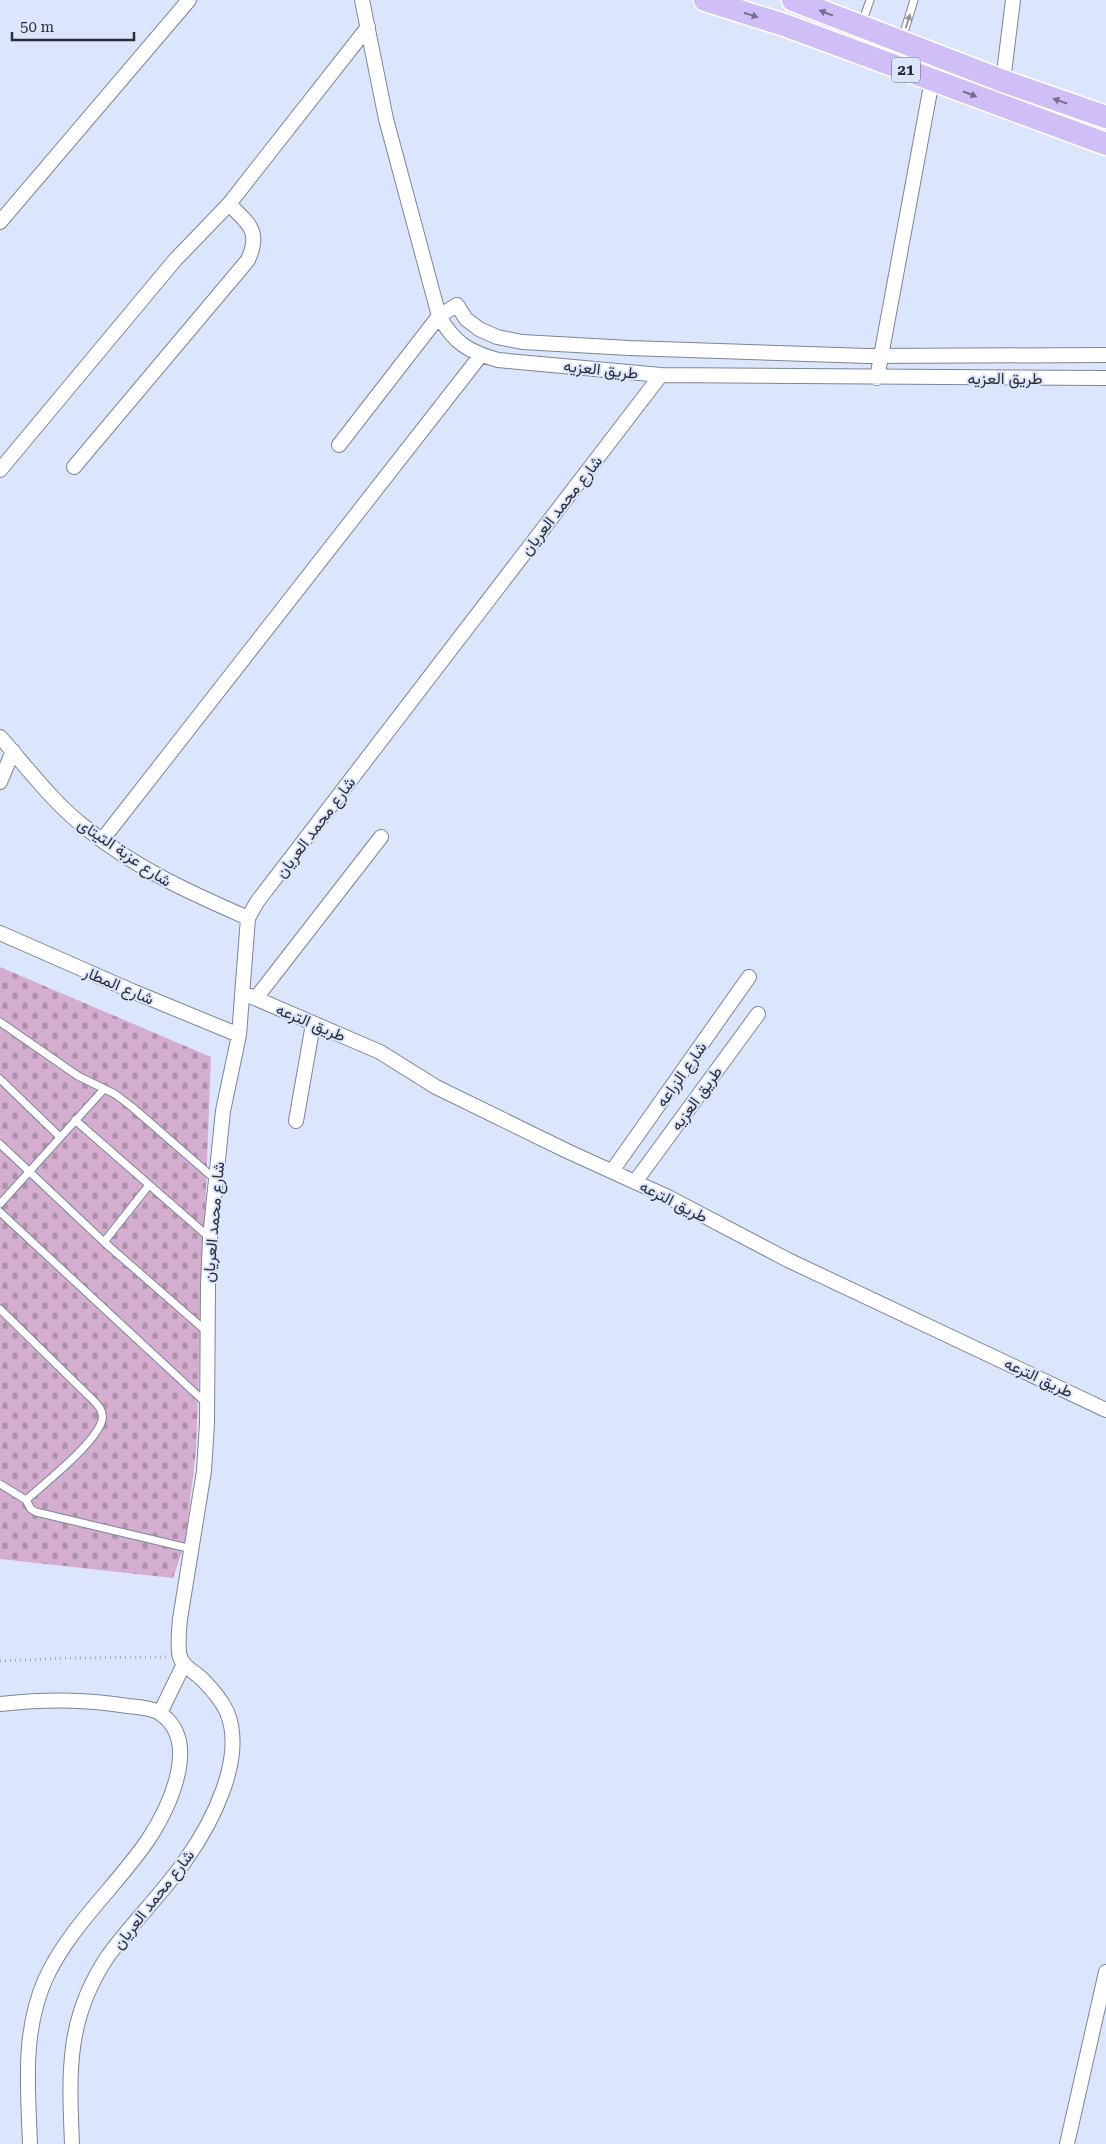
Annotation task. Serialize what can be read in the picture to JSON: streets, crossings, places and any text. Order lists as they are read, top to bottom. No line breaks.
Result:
{"streets":{"highway":["21"],"street":["طريق العزيه","شارع محمد العريان","شارع عزبة التيتاى","شارع المطار","طريق الترعه","شارع الزراعه"]},"crossings":[["طريق العزيه","شارع محمد العريان"],["طريق العزيه","طريق الترعه"],["شارع محمد العريان","شارع عزبة التيتاى"],["شارع محمد العريان","شارع المطار"],["شارع محمد العريان","طريق الترعه"],["طريق الترعه","شارع الزراعه"]],"scale_bar":"50 m"}
